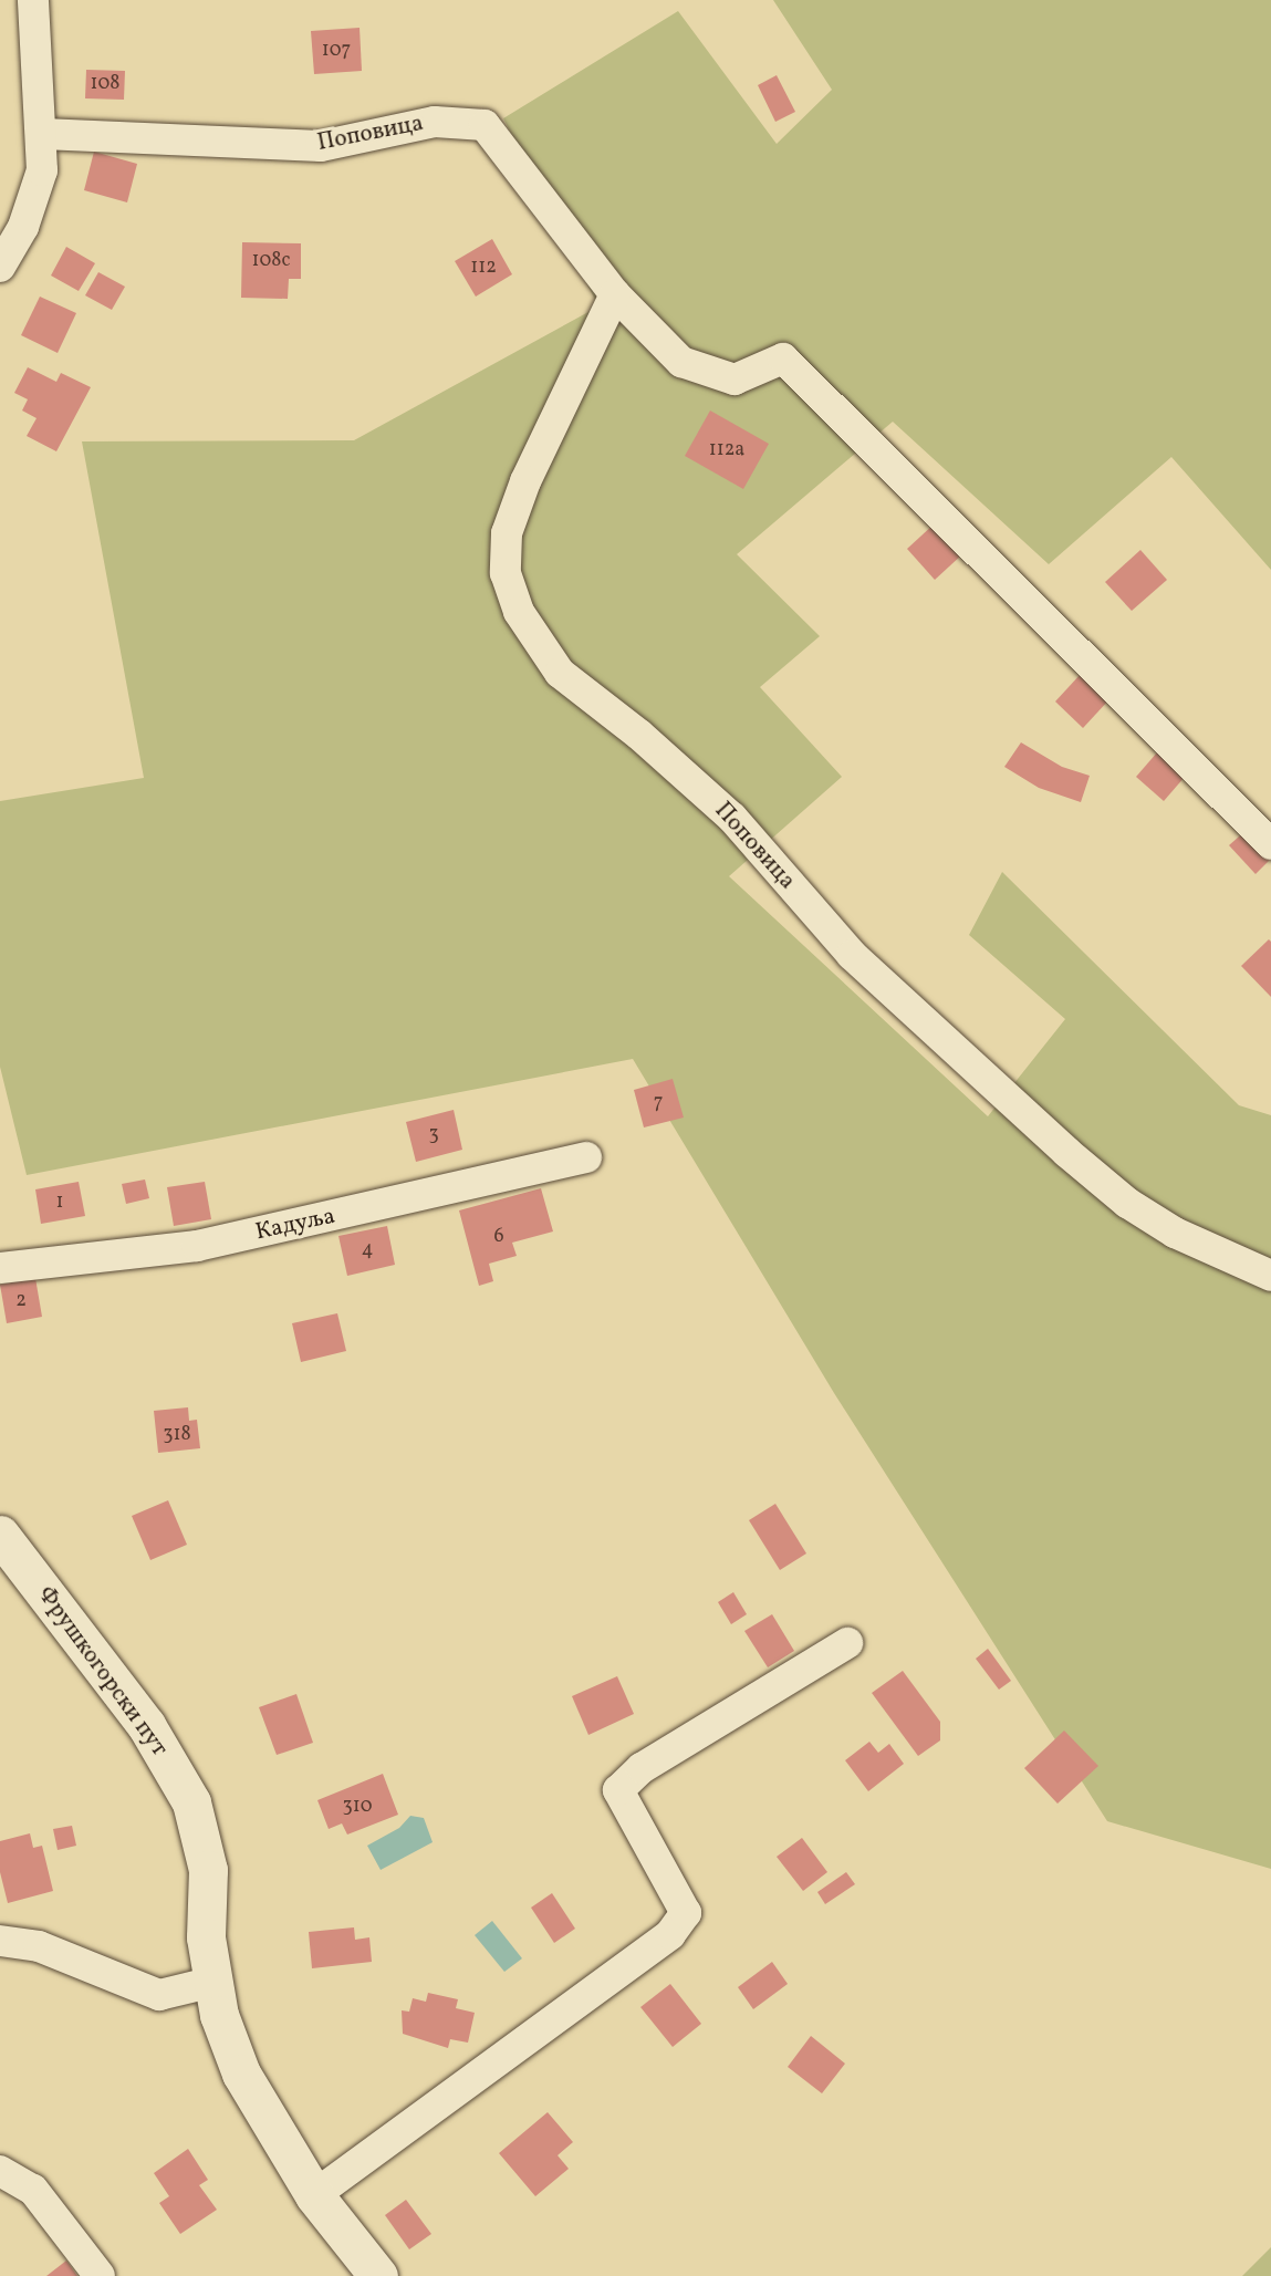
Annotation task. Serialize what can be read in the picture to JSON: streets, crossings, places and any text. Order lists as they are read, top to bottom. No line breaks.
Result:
{"streets":{"street":["Поповица","Кадуља","Фрушкогорски пут"]},"house_numbers":["107","108","108c","112","112a","7","3","1","6","4","2","318","310"]}
